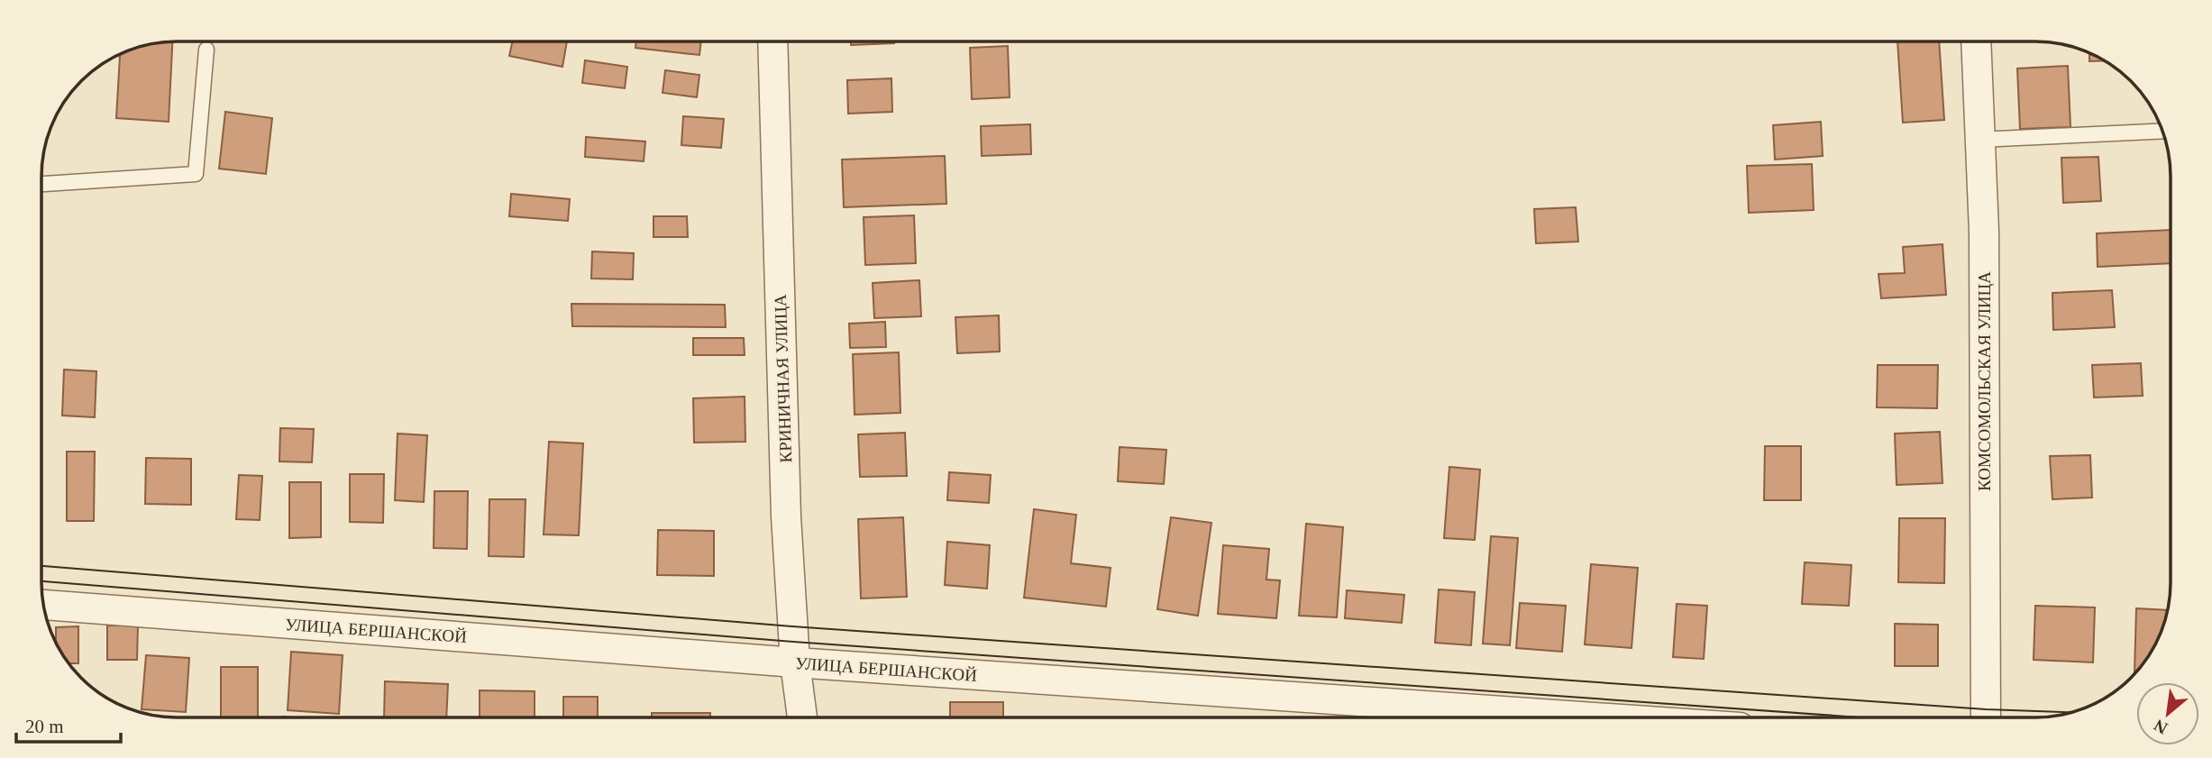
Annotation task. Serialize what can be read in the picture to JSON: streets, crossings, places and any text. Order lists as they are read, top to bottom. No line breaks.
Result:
{"streets":{"street":["КРИНИЧНАЯ УЛИЦА","КОМСОМОЛЬСКАЯ УЛИЦА","УЛИЦА БЕРШАНСКОЙ"]},"crossings":[["КРИНИЧНАЯ УЛИЦА","УЛИЦА БЕРШАНСКОЙ"]],"scale_bar":"20 m","north":"bottom left"}
